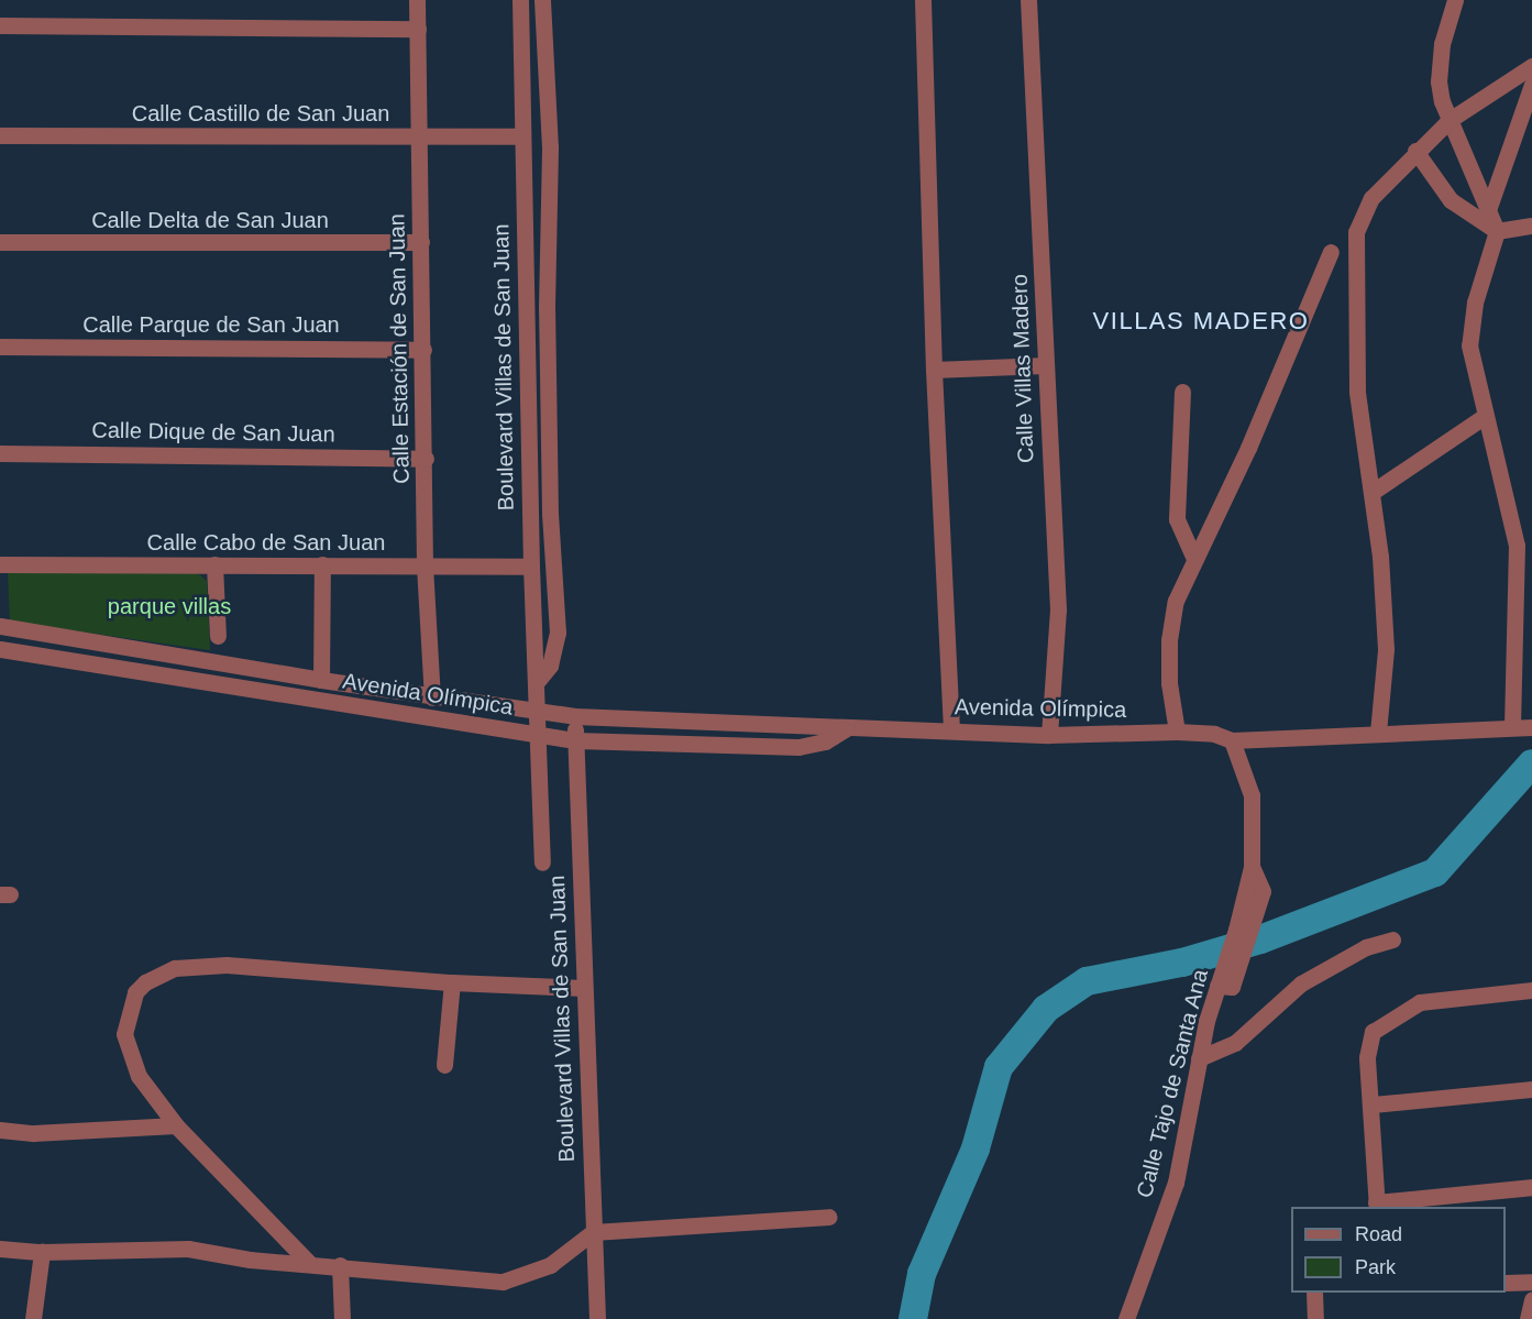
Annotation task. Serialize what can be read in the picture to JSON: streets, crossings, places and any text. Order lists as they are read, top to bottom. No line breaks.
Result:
{"streets":{"street":["Calle Castillo de San Juan","Calle Delta de San Juan","Calle Parque de San Juan","Calle Estación de San Juan","Boulevard Villas de San Juan","Calle Villas Madero","Calle Dique de San Juan","Calle Cabo de San Juan","Avenida Olímpica","Calle Tajo de Santa Ana"]},"crossings":[["Calle Castillo de San Juan","Calle Estación de San Juan"],["Calle Castillo de San Juan","Boulevard Villas de San Juan"],["Calle Delta de San Juan","Calle Estación de San Juan"],["Calle Parque de San Juan","Calle Estación de San Juan"],["Calle Estación de San Juan","Calle Dique de San Juan"],["Calle Estación de San Juan","Calle Cabo de San Juan"],["Calle Estación de San Juan","Avenida Olímpica"],["Boulevard Villas de San Juan","Calle Cabo de San Juan"],["Boulevard Villas de San Juan","Avenida Olímpica"],["Calle Villas Madero","Avenida Olímpica"],["Avenida Olímpica","Calle Tajo de Santa Ana"]],"districts":["VILLAS MADERO"],"parks":["parque villas"],"legend":["Road","Park"]}
